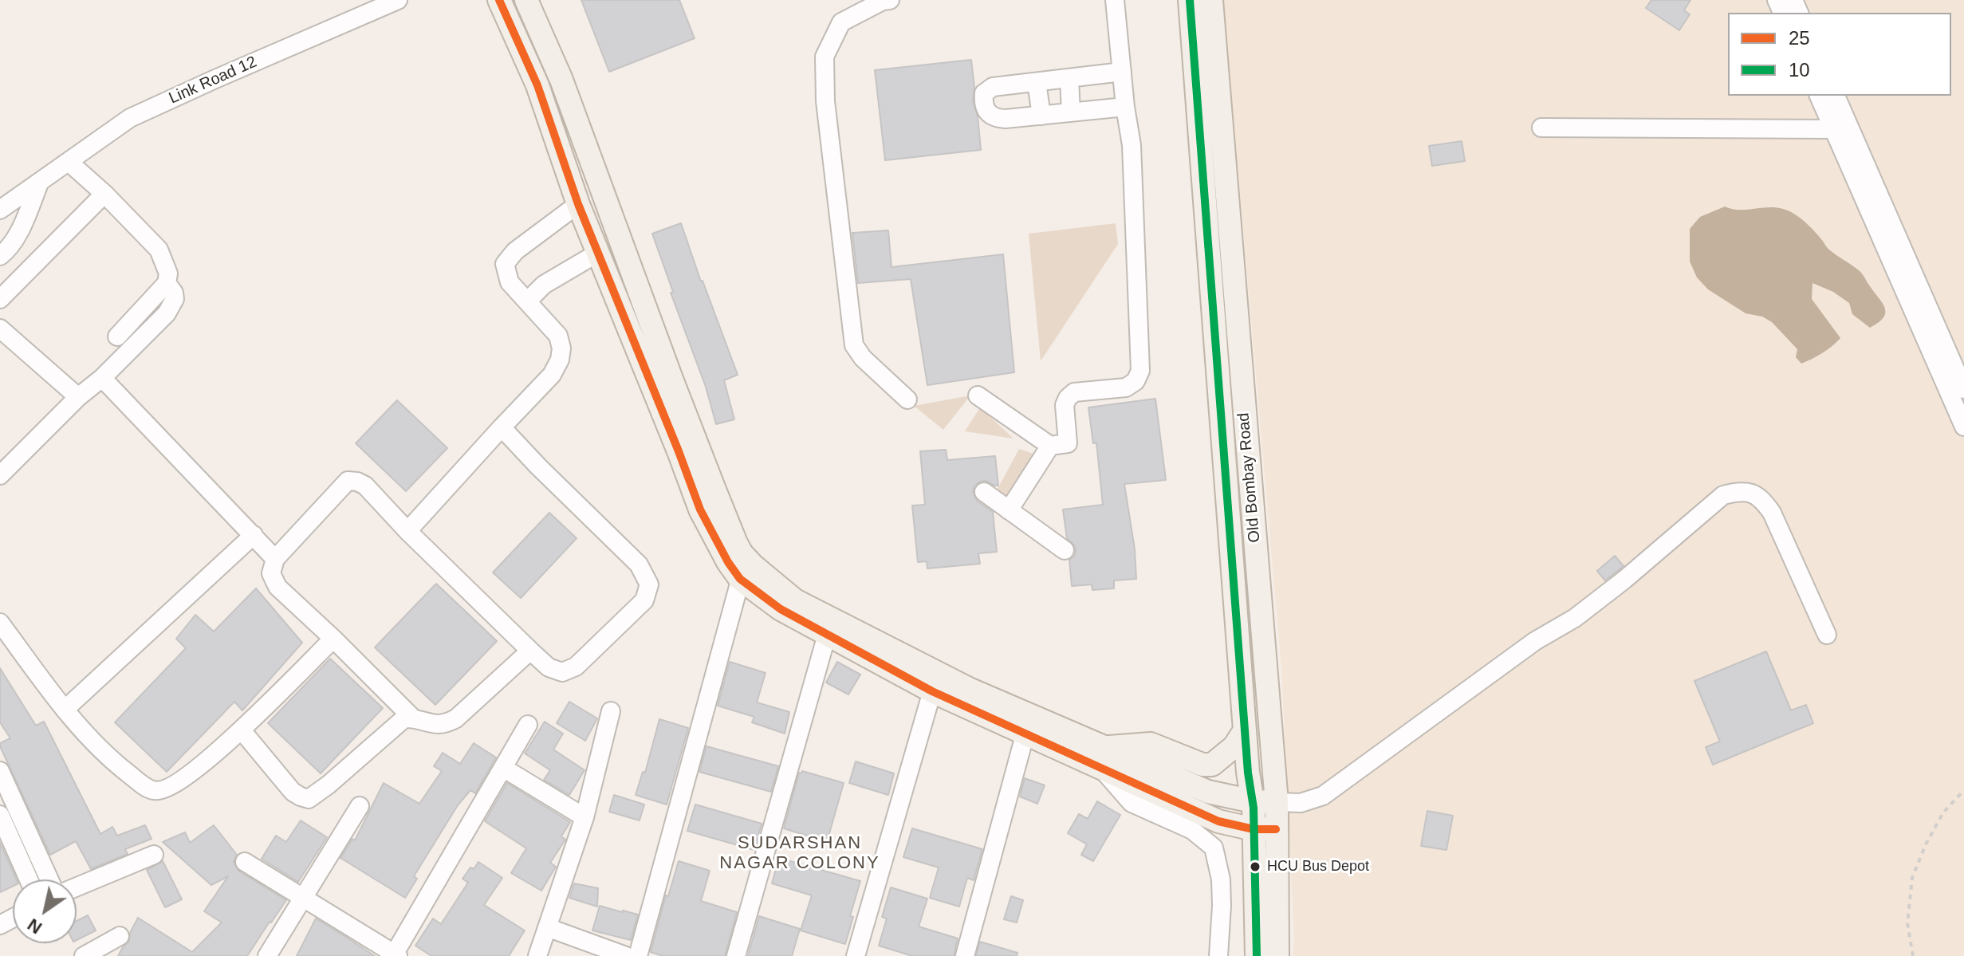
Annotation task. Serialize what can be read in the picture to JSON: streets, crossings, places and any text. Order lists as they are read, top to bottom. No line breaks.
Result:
{"streets":{"main road":["Old Bombay Road"],"street":["Link Road 12"]},"districts":["SUDARSHAN NAGAR COLONY"],"places":["HCU Bus Depot"],"lines":["transit line 25","transit line 10"],"legend":["25","10"],"north":"bottom left"}
